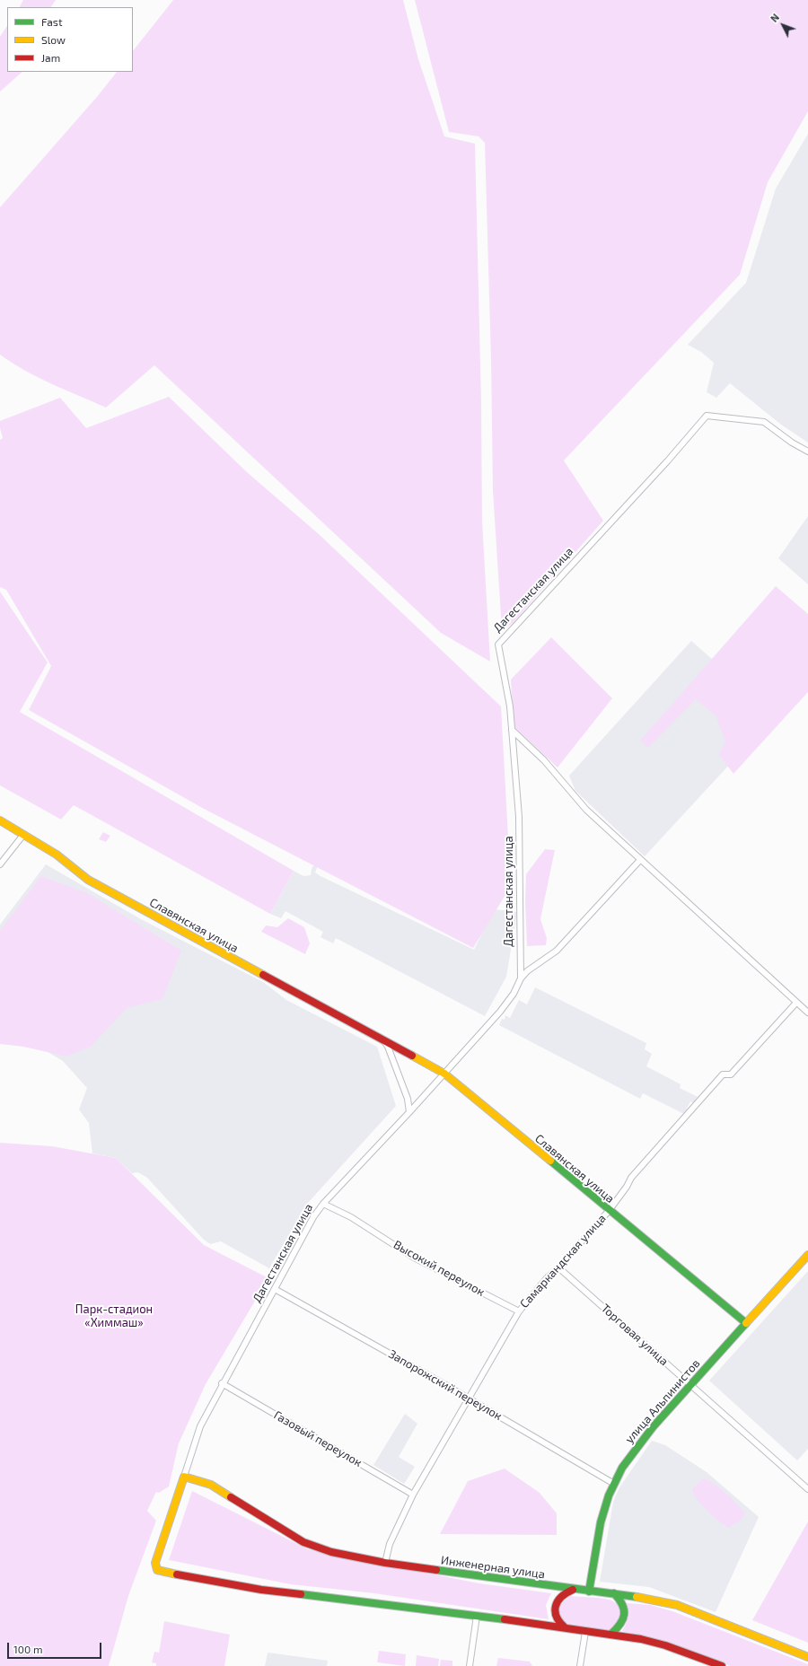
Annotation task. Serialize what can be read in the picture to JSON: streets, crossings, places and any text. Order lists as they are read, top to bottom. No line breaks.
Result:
{"streets":{"street":["Дагестанская улица","Славянская улица","Самаркандская улица","Высокий переулок","Торговая улица","Запорожский переулок","улица Альпинистов","Газовый переулок","Инженерная улица"]},"crossings":[["Дагестанская улица","Славянская улица"],["Дагестанская улица","Высокий переулок"],["Дагестанская улица","Запорожский переулок"],["Дагестанская улица","Газовый переулок"],["Дагестанская улица","Инженерная улица"],["Славянская улица","Самаркандская улица"],["Славянская улица","улица Альпинистов"],["Самаркандская улица","Высокий переулок"],["Самаркандская улица","Торговая улица"],["Самаркандская улица","Запорожский переулок"],["Самаркандская улица","Газовый переулок"],["Самаркандская улица","Инженерная улица"],["Торговая улица","улица Альпинистов"],["Запорожский переулок","улица Альпинистов"],["улица Альпинистов","Инженерная улица"]],"parks":["Парк-стадион «Химмаш»"],"legend":["Fast","Slow","Jam"],"scale_bar":"100 m","north":"top left"}
